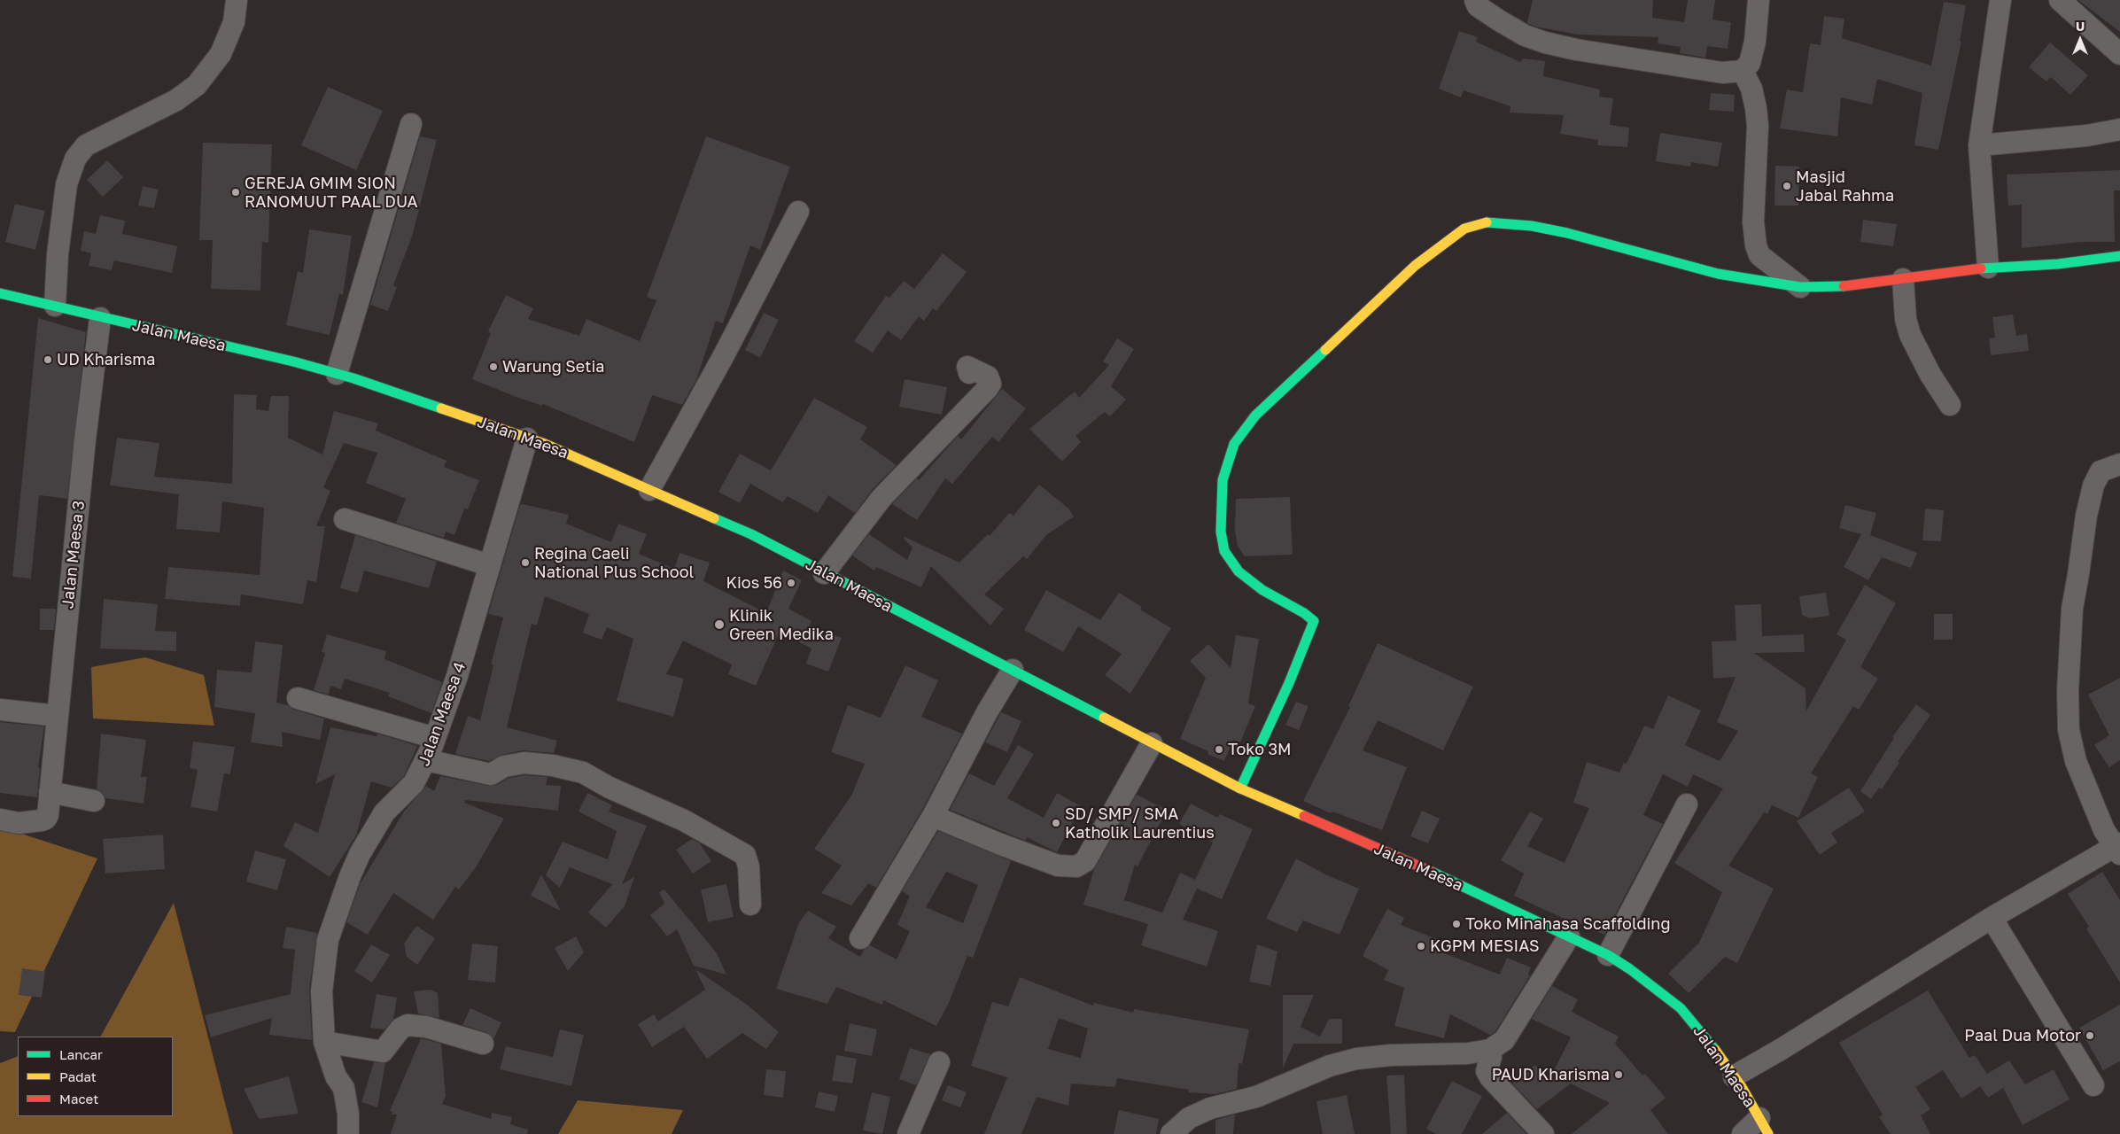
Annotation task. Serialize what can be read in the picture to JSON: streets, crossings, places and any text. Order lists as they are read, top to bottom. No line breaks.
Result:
{"streets":{"street":["Jalan Maesa","Jalan Maesa 3","Jalan Maesa 4"]},"crossings":[["Jalan Maesa","Jalan Maesa 3"],["Jalan Maesa","Jalan Maesa 4"]],"places":["Masjid Jabal Rahma","GEREJA GMIM SION RANOMUUT PAAL DUA","UD Kharisma","Warung Setia","Regina Caeli National Plus School","Kios 56","Klinik Green Medika","Toko 3M","SD/ SMP/ SMA Katholik Laurentius","Toko Minahasa Scaffolding","KGPM MESIAS","Paal Dua Motor","PAUD Kharisma"],"legend":["Lancar","Padat","Macet"],"north":"top"}
